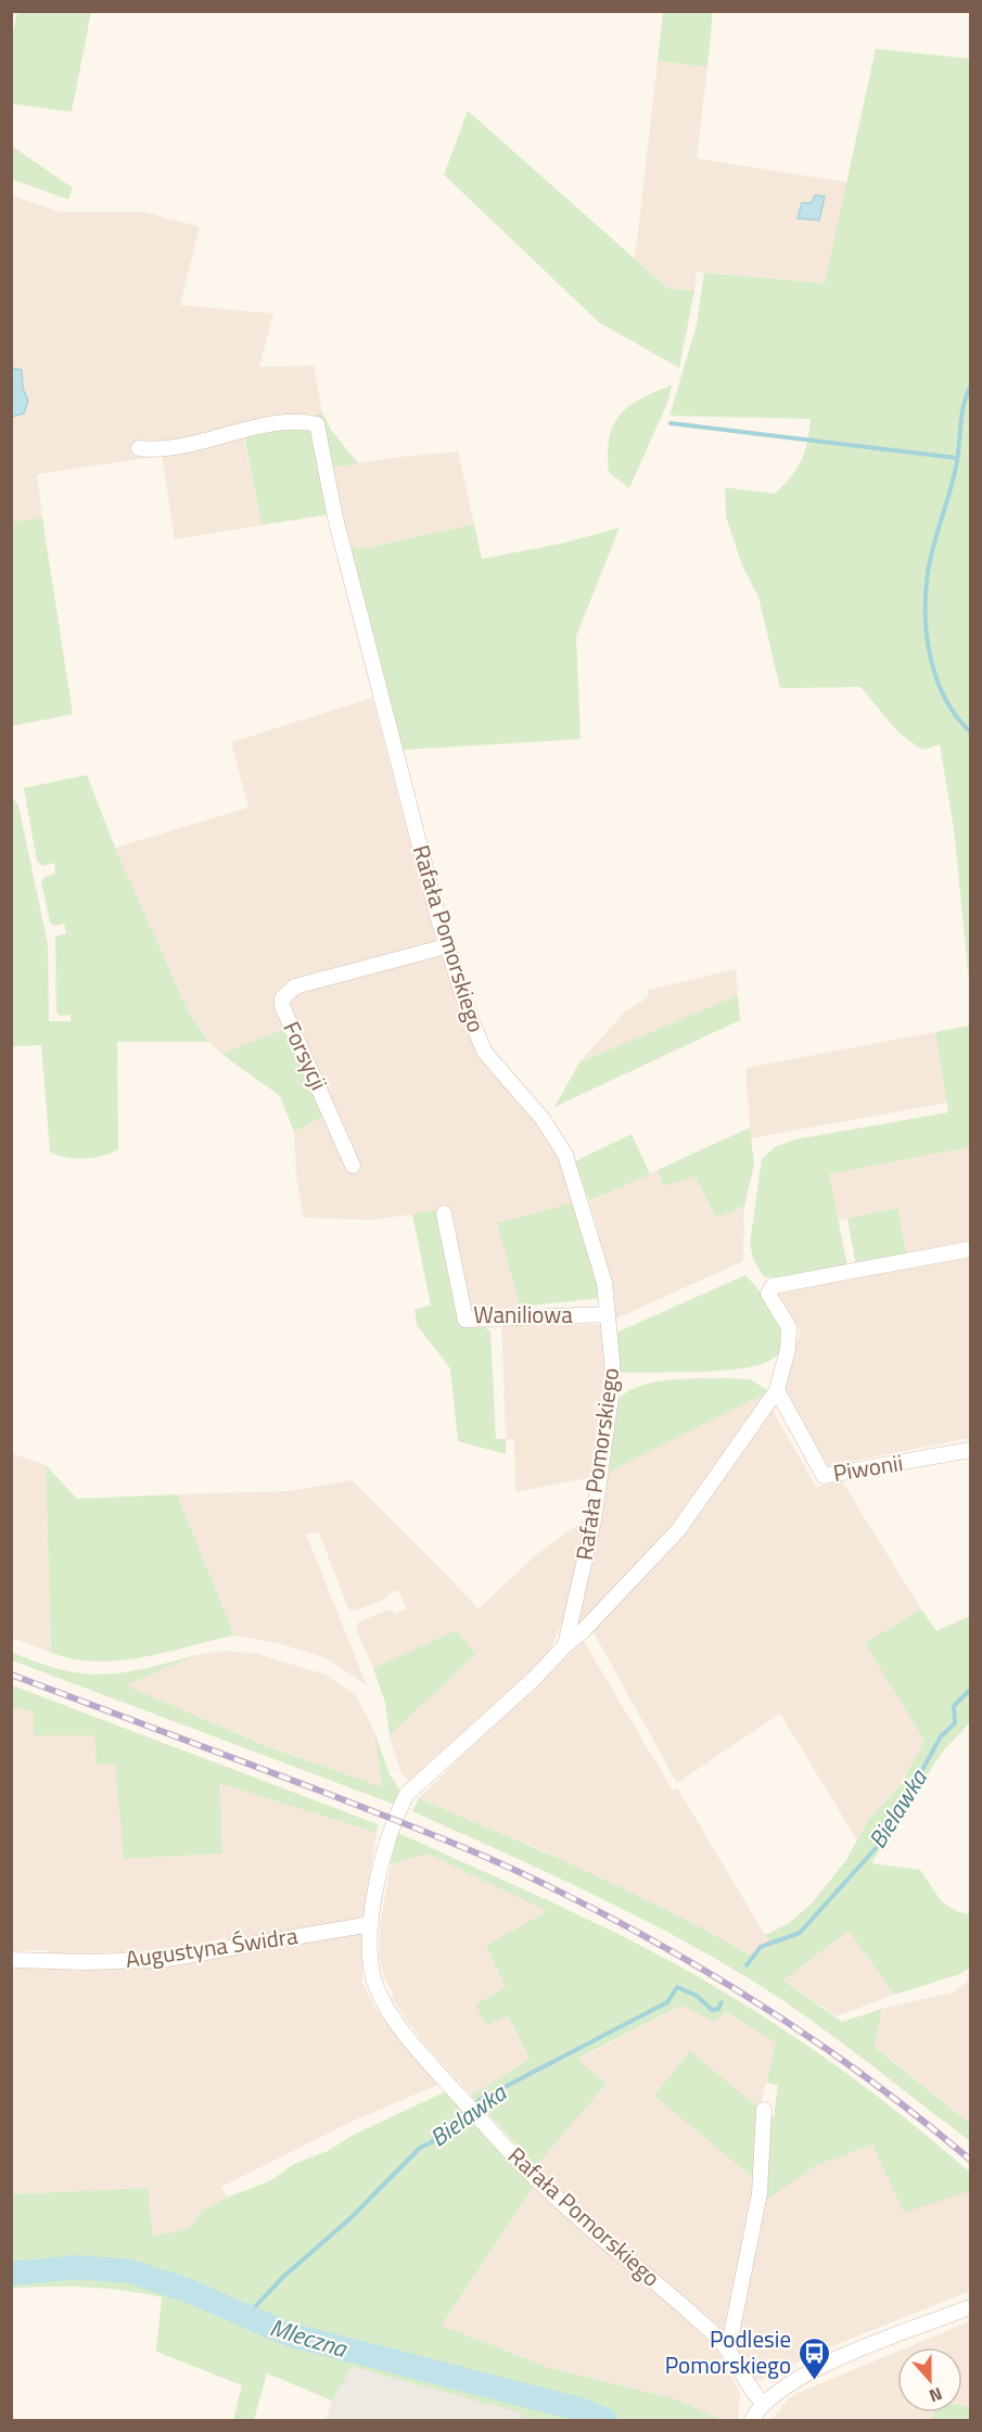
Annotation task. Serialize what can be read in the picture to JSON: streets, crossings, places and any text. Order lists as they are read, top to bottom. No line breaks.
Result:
{"streets":{"street":["Rafała Pomorskiego","Forsycji","Waniliowa","Piwonii","Augustyna Świdra"]},"crossings":[["Rafała Pomorskiego","Forsycji"],["Rafała Pomorskiego","Waniliowa"],["Rafała Pomorskiego","Piwonii"],["Rafała Pomorskiego","Augustyna Świdra"]],"water":["Bielawka","Mleczna"],"places":{"bus stop":["Podlesie Pomorskiego"]},"north":"bottom"}
